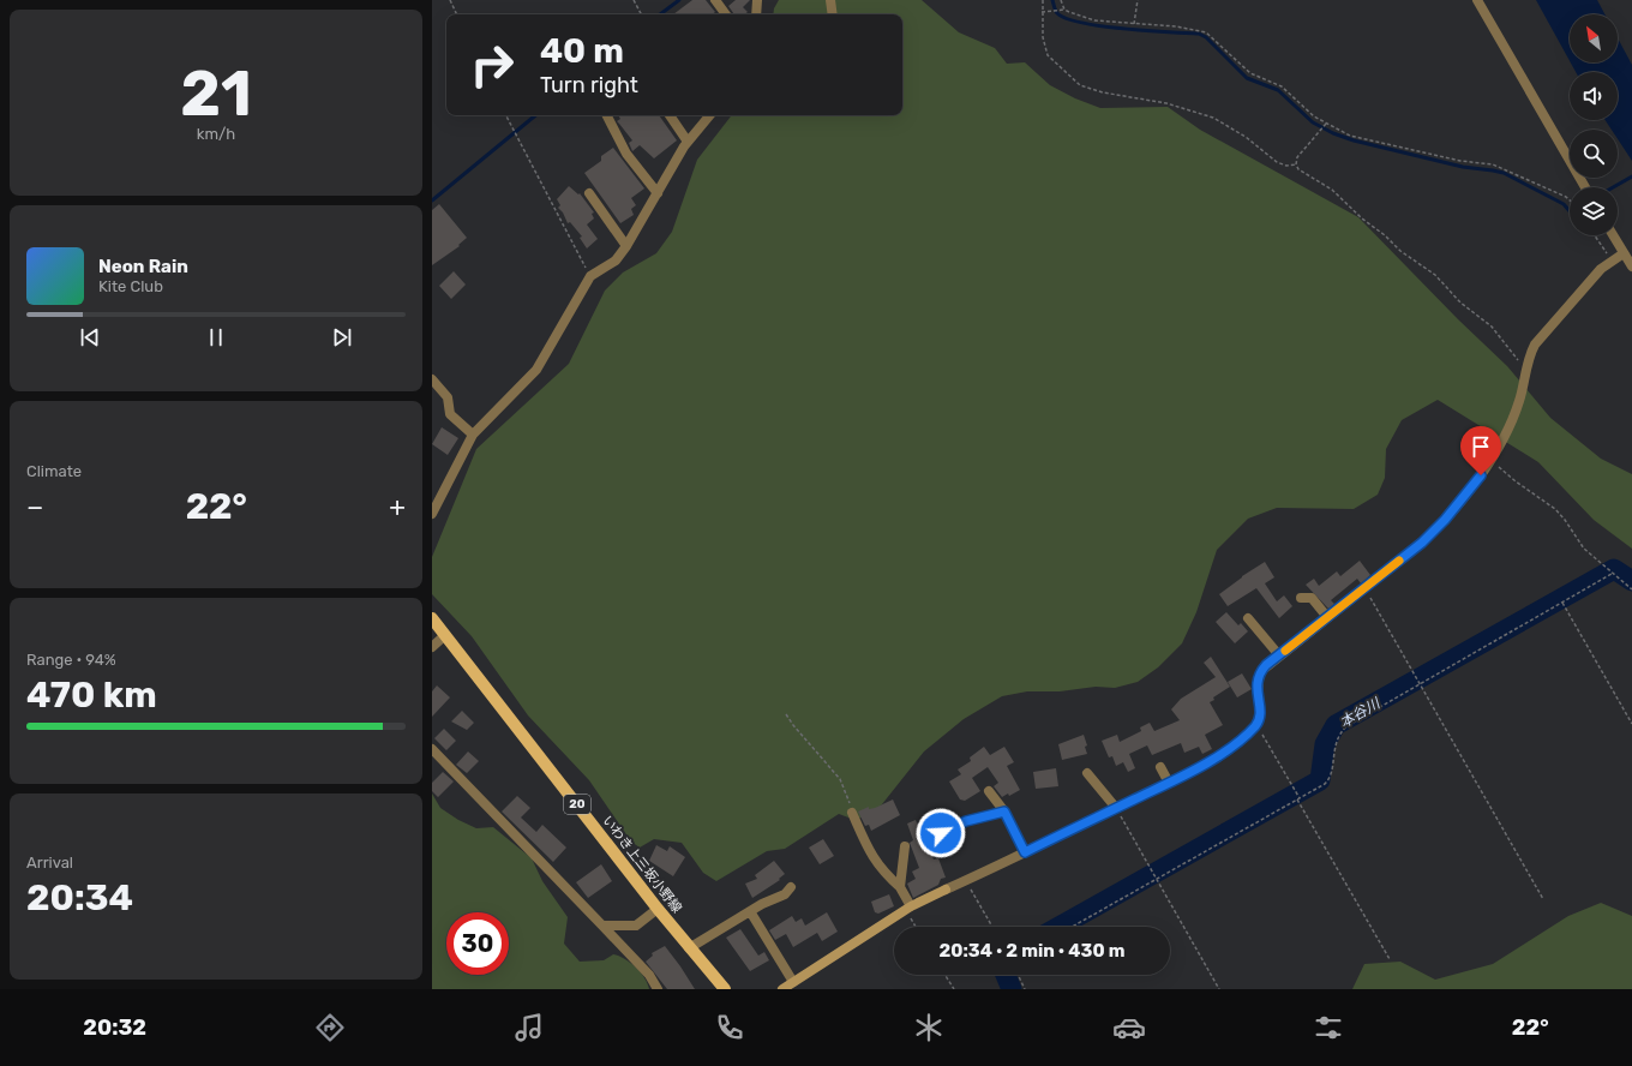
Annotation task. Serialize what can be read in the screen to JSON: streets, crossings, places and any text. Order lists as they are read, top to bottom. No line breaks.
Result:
{"streets":{"main road":["20","いわき上三坂小野線"]},"water":["本谷川"],"north":"top left","page":{"tile":[["21","km/h"],"Climate",["Range · 94%","470 km"],["Arrival","20:34"]],"turn":["40 m","Turn right"],"song":["Neon Rain","Kite Club"],"heat":["−","22°","+"],"limit":"30","trip":"20:34 · 2 min · 430 m","tabs":["20:32","22°"]}}
